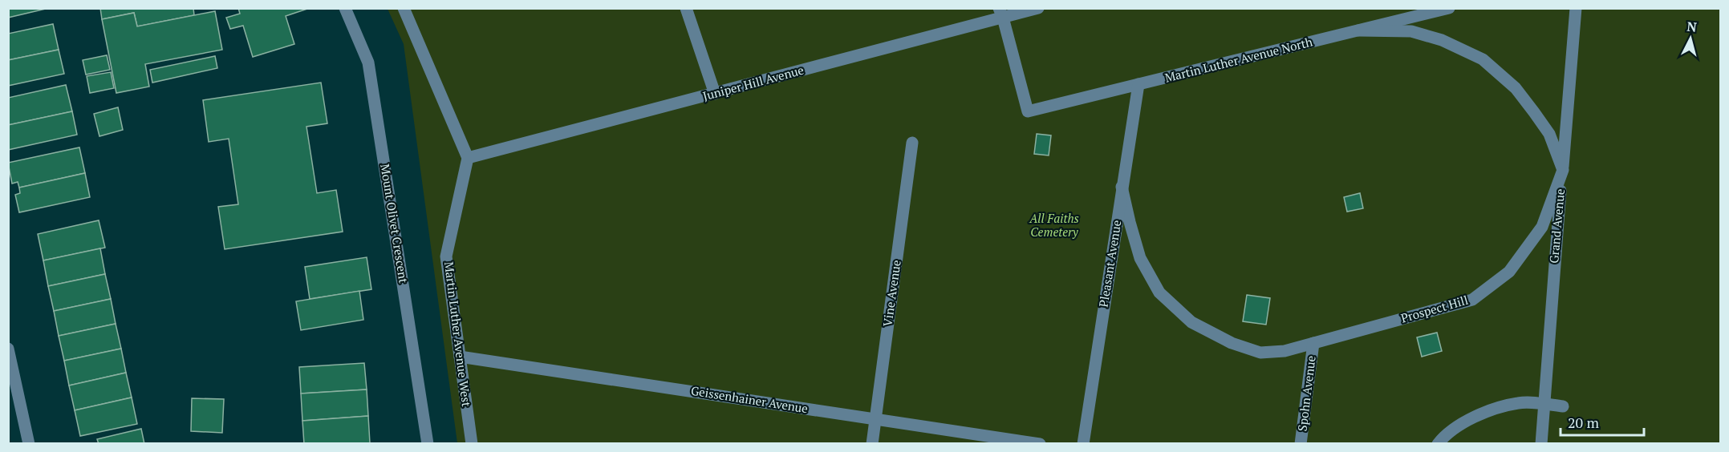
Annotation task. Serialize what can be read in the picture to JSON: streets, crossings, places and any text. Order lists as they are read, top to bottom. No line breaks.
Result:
{"streets":{"street":["Martin Luther Avenue North","Juniper Hill Avenue","Mount Olivet Crescent","Grand Avenue","Pleasant Avenue","Vine Avenue","Prospect Hill","Martin Luther Avenue West","Spohn Avenue","Geissenhainer Avenue"]},"crossings":[["Martin Luther Avenue North","Juniper Hill Avenue"],["Martin Luther Avenue North","Pleasant Avenue"],["Juniper Hill Avenue","Martin Luther Avenue West"],["Grand Avenue","Prospect Hill"],["Pleasant Avenue","Prospect Hill"],["Vine Avenue","Geissenhainer Avenue"],["Prospect Hill","Spohn Avenue"],["Martin Luther Avenue West","Geissenhainer Avenue"]],"parks":["All Faiths Cemetery"],"scale_bar":"20 m","north":"top"}
